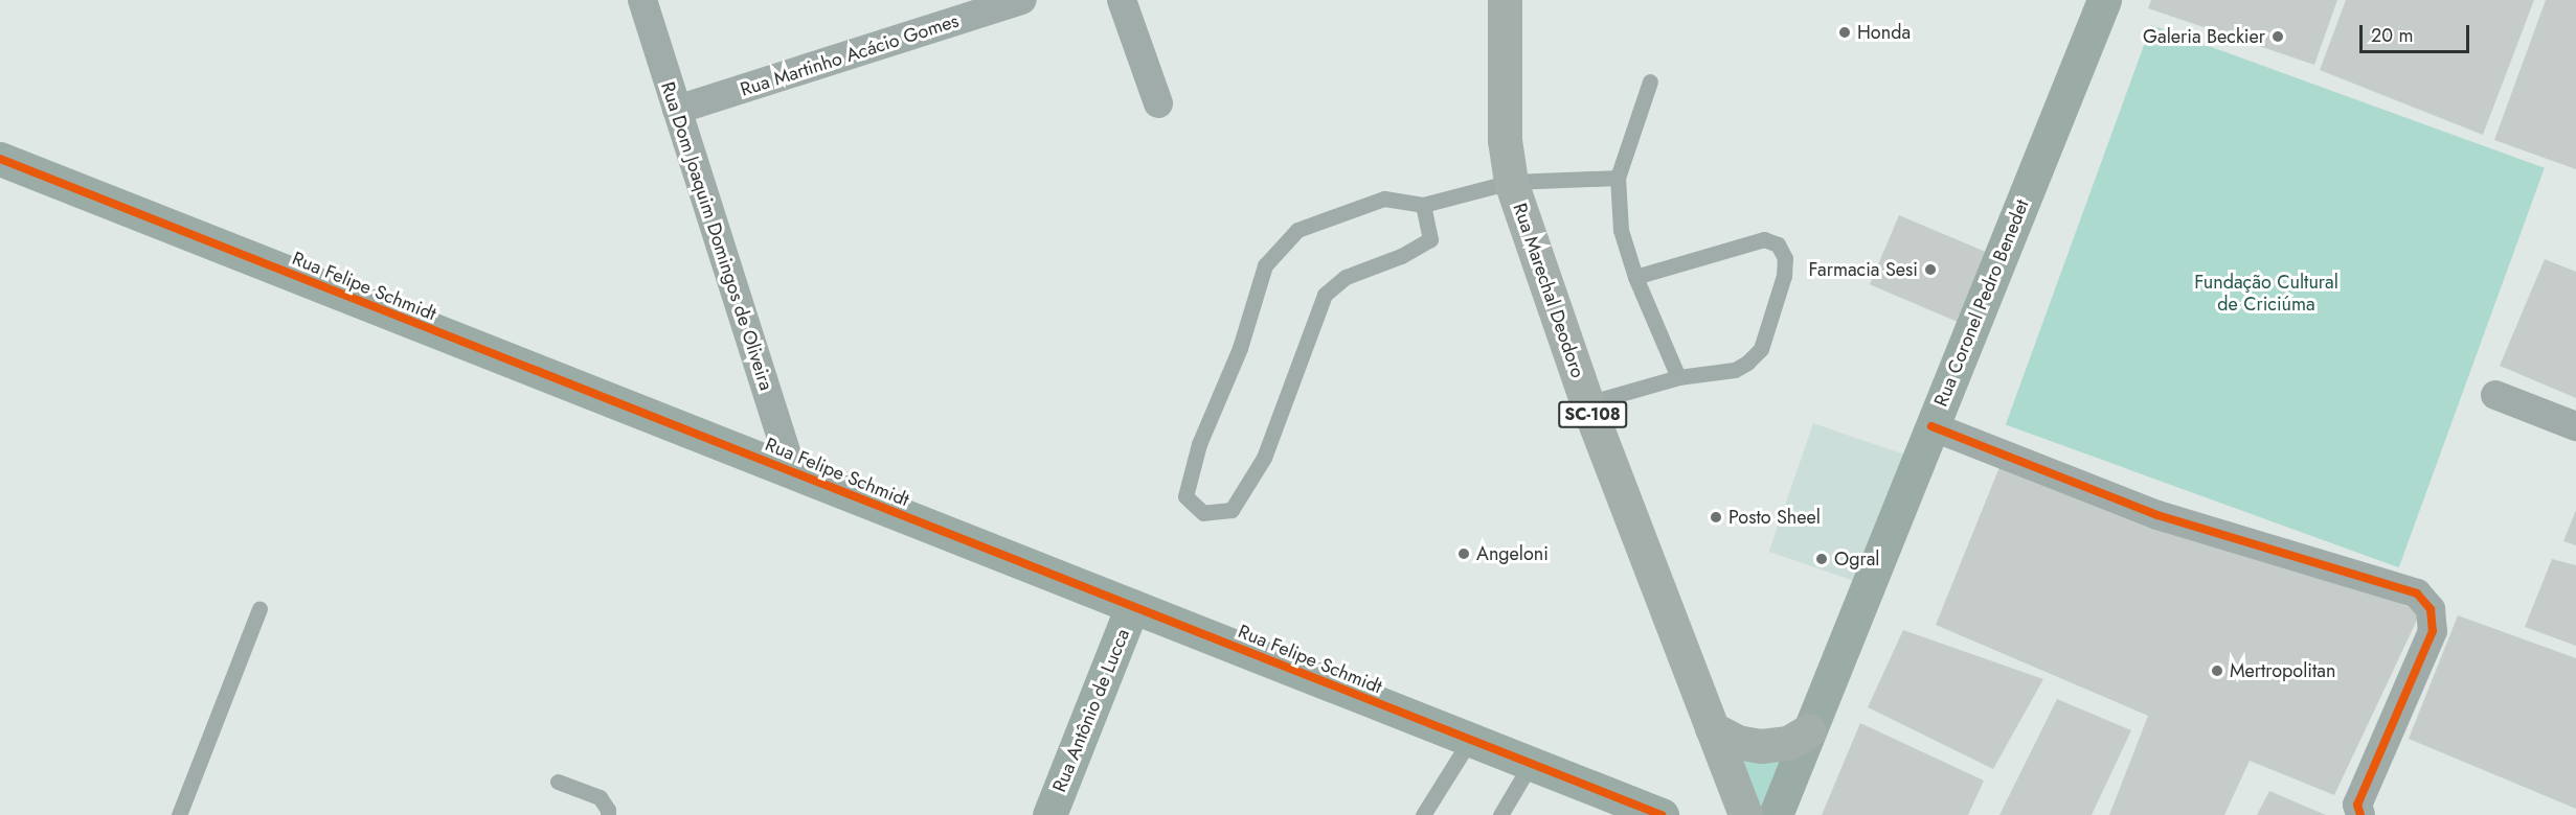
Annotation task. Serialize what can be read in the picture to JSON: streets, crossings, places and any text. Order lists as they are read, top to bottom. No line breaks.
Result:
{"streets":{"main road":["Rua Marechal Deodoro","SC-108"],"street":["Rua Martinho Acácio Gomes","Rua Dom Joaquim Domingos de Oliveira","Rua Felipe Schmidt","Rua Coronel Pedro Benedet","Rua Antônio de Lucca"]},"crossings":[["Rua Martinho Acácio Gomes","Rua Dom Joaquim Domingos de Oliveira"],["Rua Dom Joaquim Domingos de Oliveira","Rua Felipe Schmidt"],["Rua Felipe Schmidt","Rua Antônio de Lucca"]],"parks":["Fundação Cultural de Criciúma"],"places":["Honda","Galeria Beckier","Farmacia Sesi","Posto Sheel","Angeloni","Ogral","Mertropolitan"],"scale_bar":"20 m"}
